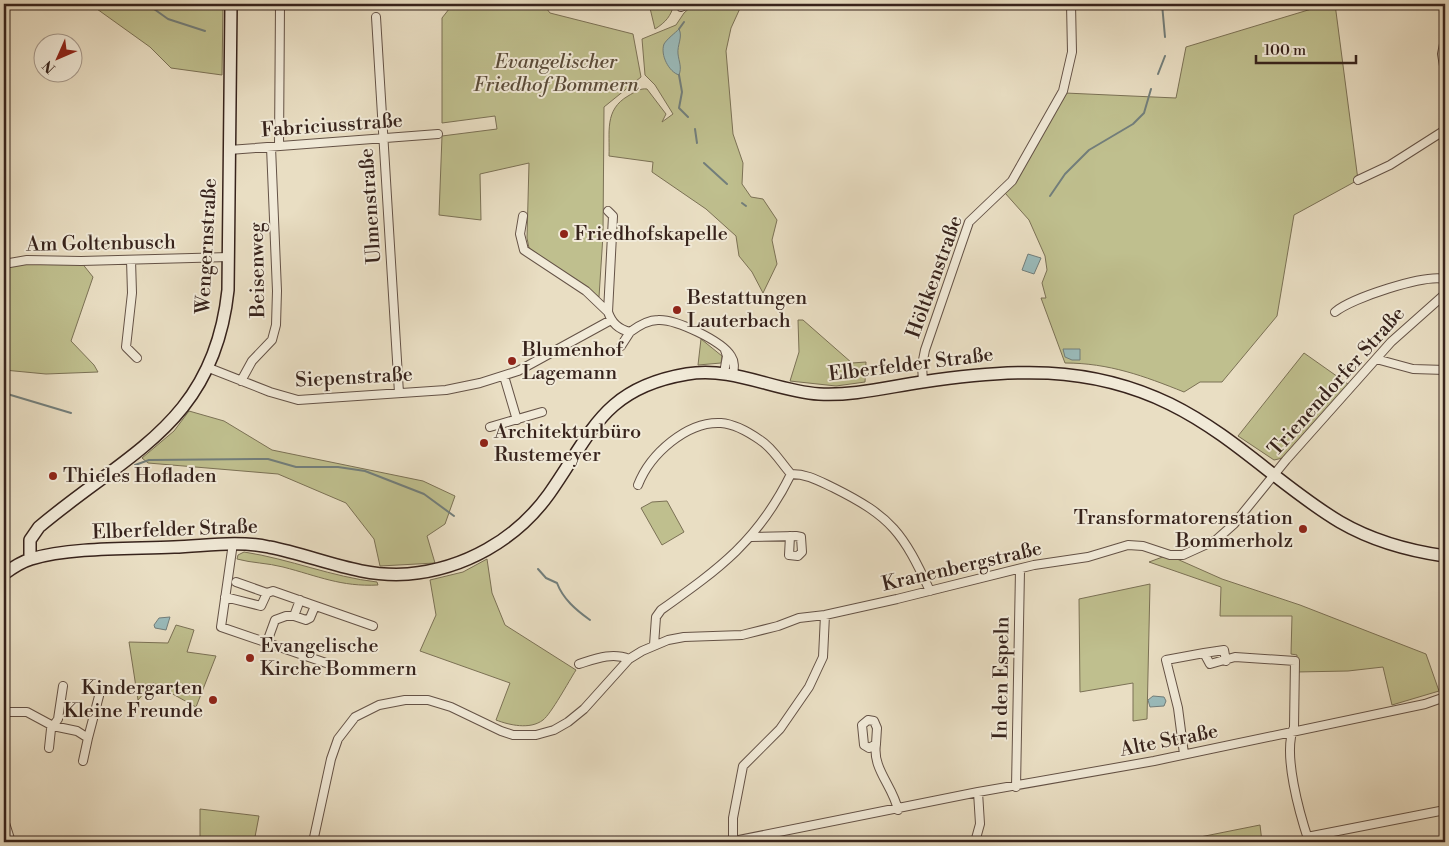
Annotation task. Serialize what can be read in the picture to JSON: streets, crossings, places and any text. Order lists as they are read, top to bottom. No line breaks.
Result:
{"streets":{"main road":["Wengernstraße","Elberfelder Straße"],"street":["Fabriciusstraße","Ulmenstraße","Am Goltenbusch","Beisenweg","Höltkenstraße","Siepenstraße","Trienendorfer Straße","Kranenbergstraße","In den Espeln","Alte Straße"]},"crossings":[["Fabriciusstraße","Ulmenstraße"],["Fabriciusstraße","Wengernstraße"],["Fabriciusstraße","Beisenweg"],["Ulmenstraße","Siepenstraße"],["Am Goltenbusch","Wengernstraße"],["Wengernstraße","Elberfelder Straße"],["Wengernstraße","Siepenstraße"],["Beisenweg","Siepenstraße"],["Höltkenstraße","Elberfelder Straße"],["Elberfelder Straße","Trienendorfer Straße"],["Elberfelder Straße","Kranenbergstraße"],["Trienendorfer Straße","Kranenbergstraße"],["Kranenbergstraße","In den Espeln"],["In den Espeln","Alte Straße"]],"parks":["Evangelischer Friedhof Bommern"],"places":["Friedhofskapelle","Bestattungen Lauterbach","Blumenhof Lagemann","Architekturbüro Rustemeyer","Thieles Hofladen","Transformatorenstation Bommerholz","Evangelische Kirche Bommern","Kindergarten Kleine Freunde"],"scale_bar":"100 m","north":"bottom left"}
